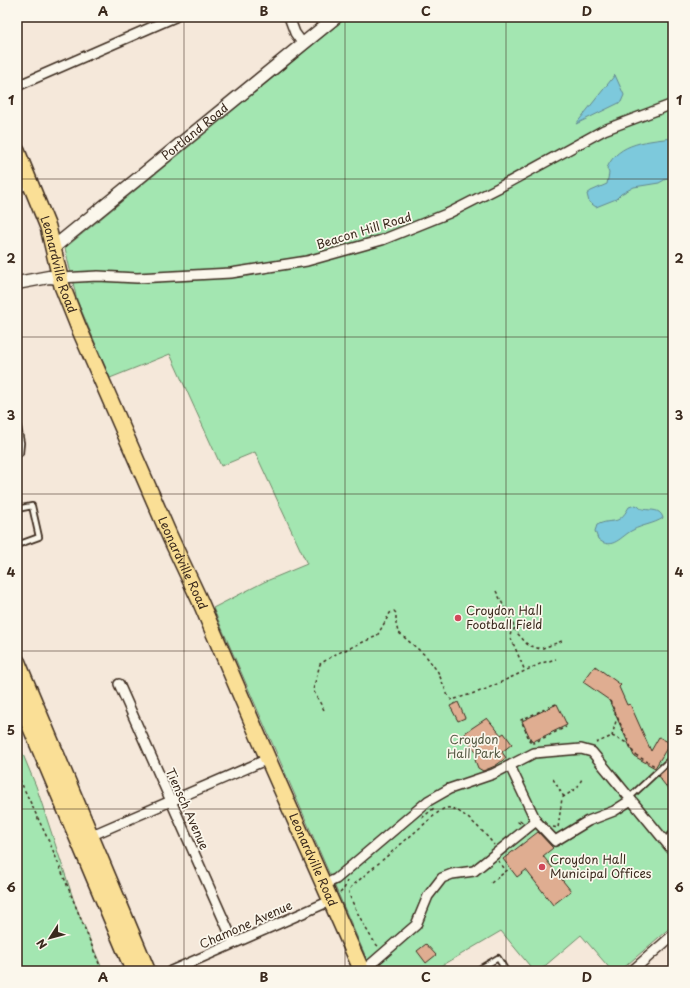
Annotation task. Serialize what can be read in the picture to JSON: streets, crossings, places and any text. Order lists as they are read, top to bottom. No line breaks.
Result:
{"streets":{"main road":["Leonardville Road"],"street":["Portland Road","Beacon Hill Road","Tiensch Avenue","Chamone Avenue"]},"crossings":[["Portland Road","Leonardville Road"],["Beacon Hill Road","Leonardville Road"],["Leonardville Road","Chamone Avenue"],["Tiensch Avenue","Chamone Avenue"]],"parks":["Croydon Hall Park"],"places":["Croydon Hall Football Field","Croydon Hall Municipal Offices"],"north":"bottom left","grid":{"columns":["A","B","C","D"],"rows":["1","2","3","4","5","6"]}}
